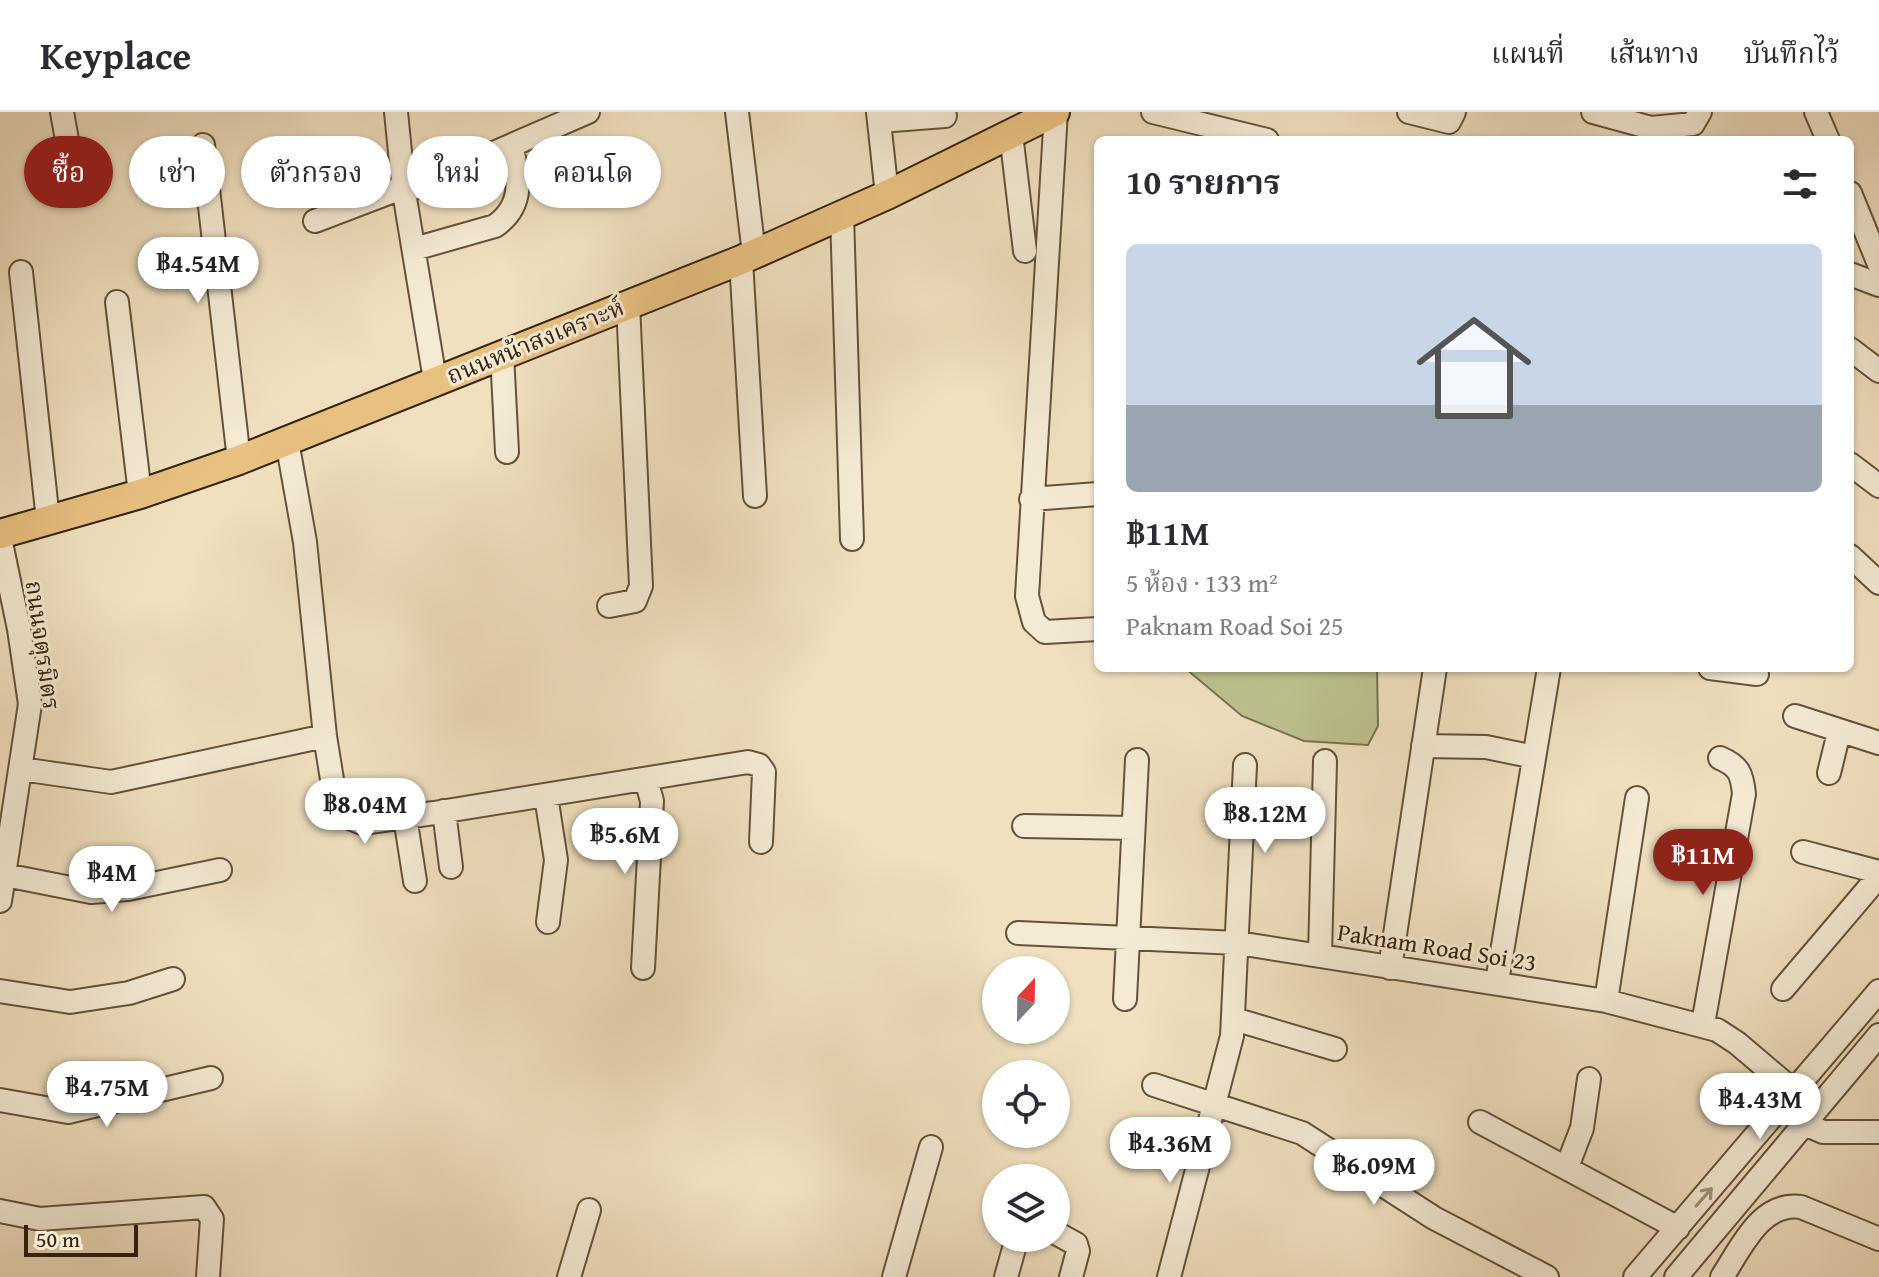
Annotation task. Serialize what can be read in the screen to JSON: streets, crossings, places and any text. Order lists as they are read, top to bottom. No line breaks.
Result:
{"streets":{"main road":["ถนนหน้าสงเคราะห์"],"street":["ถนนจตุรมิตร","Paknam Road Soi 23"]},"crossings":[["ถนนหน้าสงเคราะห์","ถนนจตุรมิตร"]],"scale_bar":"50 m","north":"top","page":{"header":"Keyplace","nav":["แผนที่","เส้นทาง","บันทึกไว้"],"chip":["ซื้อ","เช่า","ตัวกรอง","ใหม่","คอนโด"],"heading":"10 รายการ","list":[{"name":"฿11M","note":"5 ห้อง · 133 m² · Paknam Road Soi 25"}],"price":["฿4.54M","฿8.04M","฿8.12M","฿5.6M","฿11M","฿4M","฿4.75M","฿4.43M","฿4.36M","฿6.09M"],"scale":"50 m"}}
